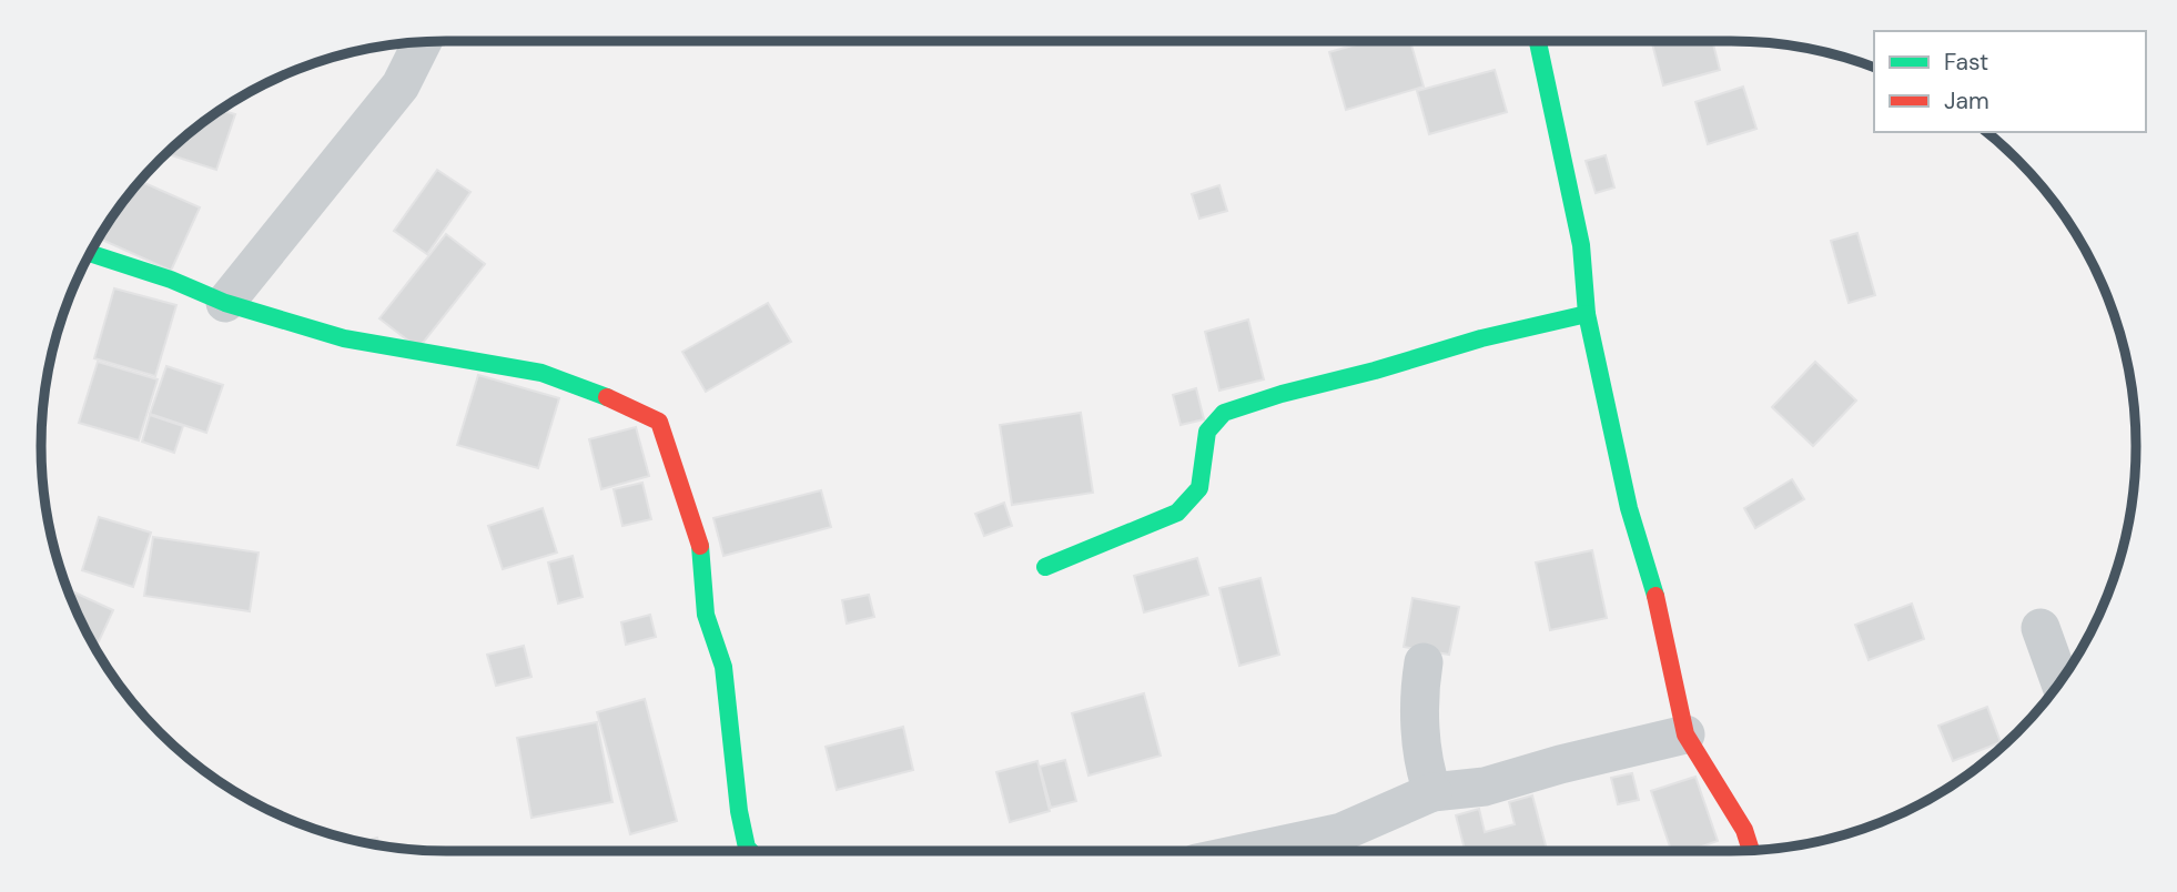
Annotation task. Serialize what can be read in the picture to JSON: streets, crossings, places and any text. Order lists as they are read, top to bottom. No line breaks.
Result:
{"legend":["Fast","Jam"]}
